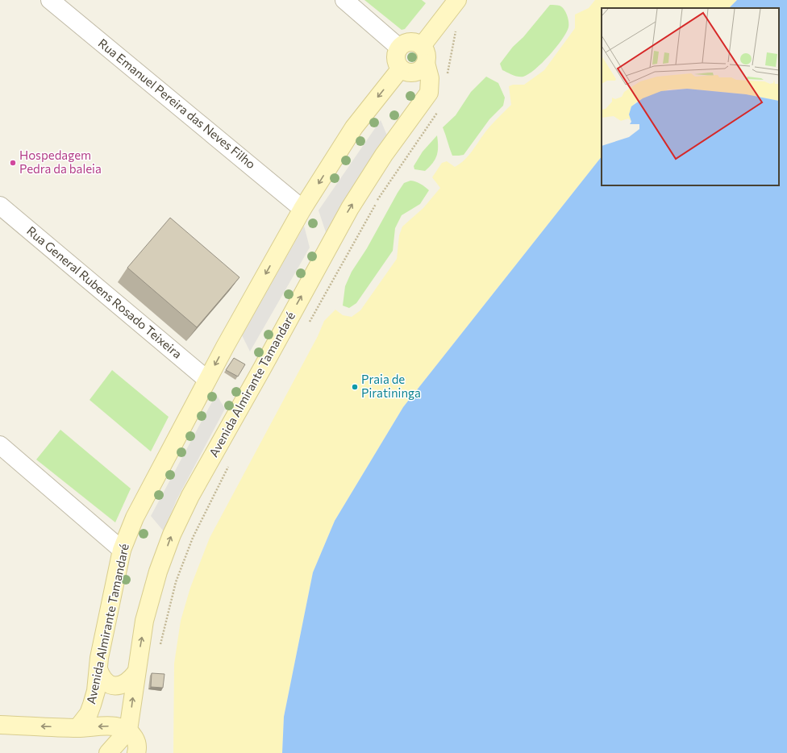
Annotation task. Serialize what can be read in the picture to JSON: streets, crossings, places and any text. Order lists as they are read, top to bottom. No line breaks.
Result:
{"streets":{"street":["Rua Emanuel Pereira das Neves Filho","Rua General Rubens Rosado Teixeira","Avenida Almirante Tamandaré"]},"crossings":[["Rua Emanuel Pereira das Neves Filho","Avenida Almirante Tamandaré"],["Rua General Rubens Rosado Teixeira","Avenida Almirante Tamandaré"]],"places":["Hospedagem Pedra da baleia","Praia de Piratininga"]}
